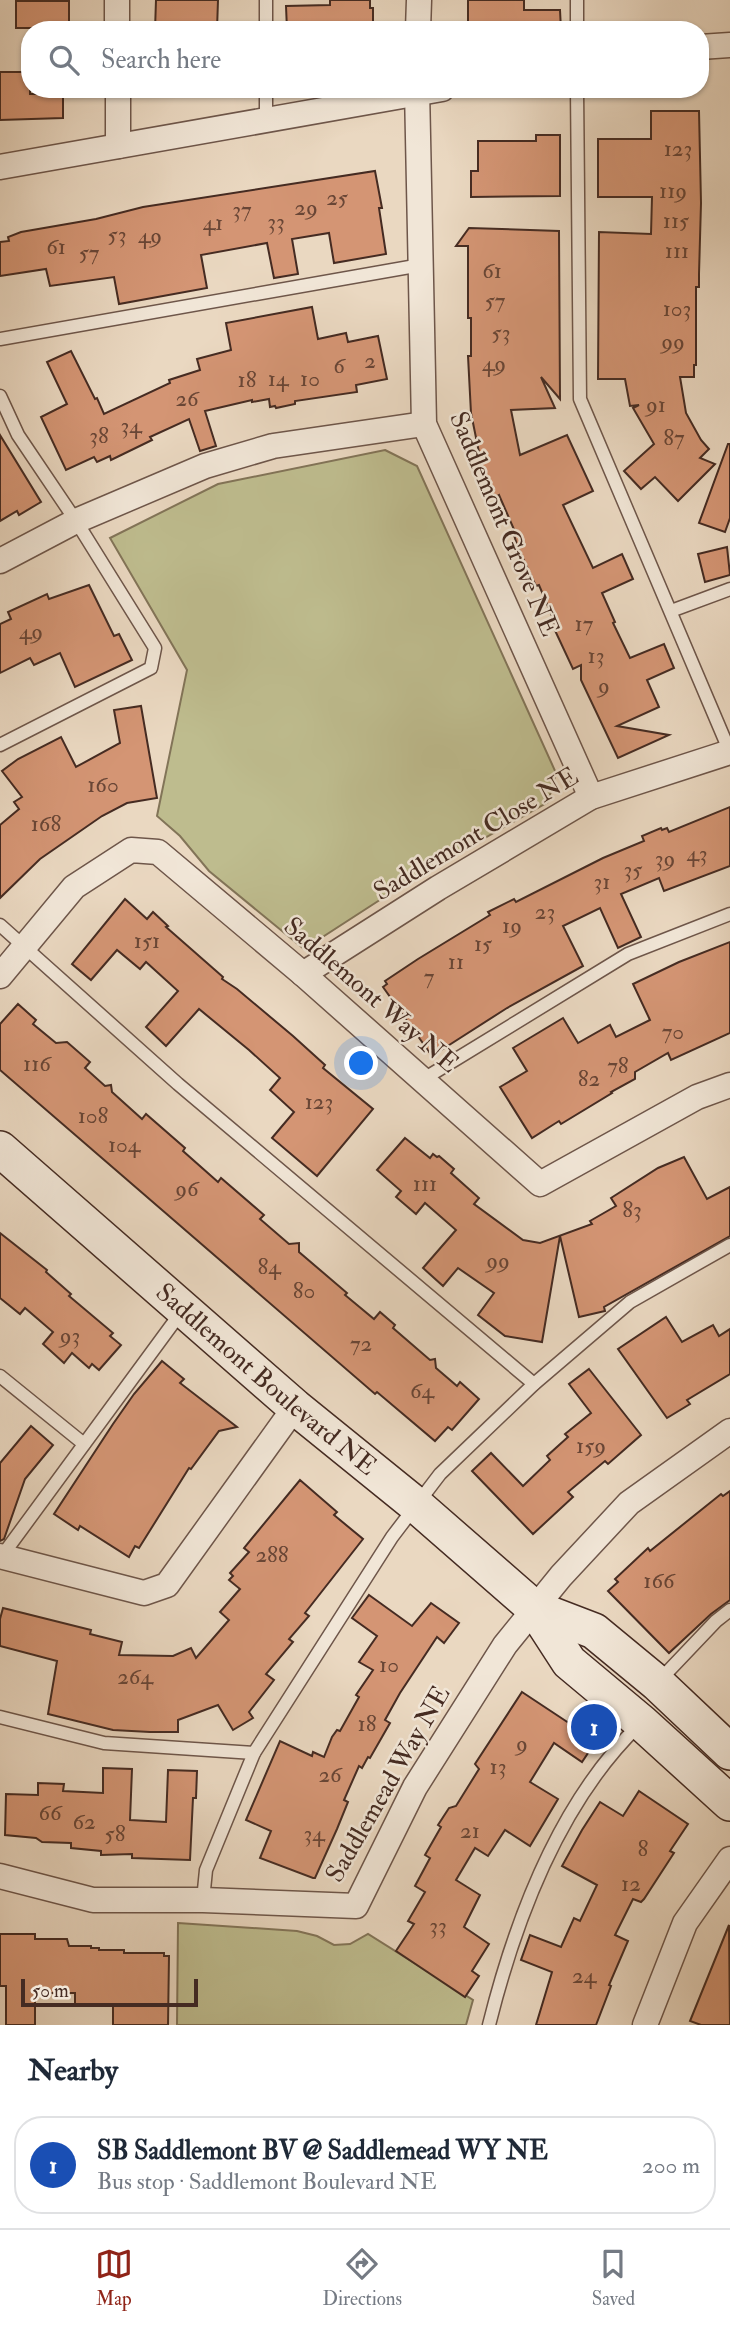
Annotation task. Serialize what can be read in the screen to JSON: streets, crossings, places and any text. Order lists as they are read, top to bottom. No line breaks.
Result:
{"streets":{"street":["Saddlemont Grove NE","Saddlemont Close NE","Saddlemont Way NE","Saddlemont Boulevard NE","Saddlemead Way NE"]},"crossings":[["Saddlemont Grove NE","Saddlemont Close NE"],["Saddlemont Close NE","Saddlemont Way NE"],["Saddlemont Boulevard NE","Saddlemead Way NE"]],"house_numbers":["123","119","25","29","37","115","33","41","53","49","61","111","57","61","57","103","53","99","2","49","6","14","10","18","26","91","34","38","87","17","49","13","9","160","168","43","39","35","31","23","19","151","15","11","7","70","116","78","82","123","108","104","111","96","83","99","84","80","93","72","64","159","288","166","10","264","18","9","13","26","66","62","21","58","34","8","12","33","24"],"scale_bar":"50 m","page":{"search":"Search here","pins":"1","scale":"50 m","heading":"Nearby","list":[{"mark":"1","name":"SB Saddlemont BV @ Saddlemead WY NE","note":"Bus stop · Saddlemont Boulevard NE","value":"200 m"}],"nav":["Map","Directions","Saved"]}}
